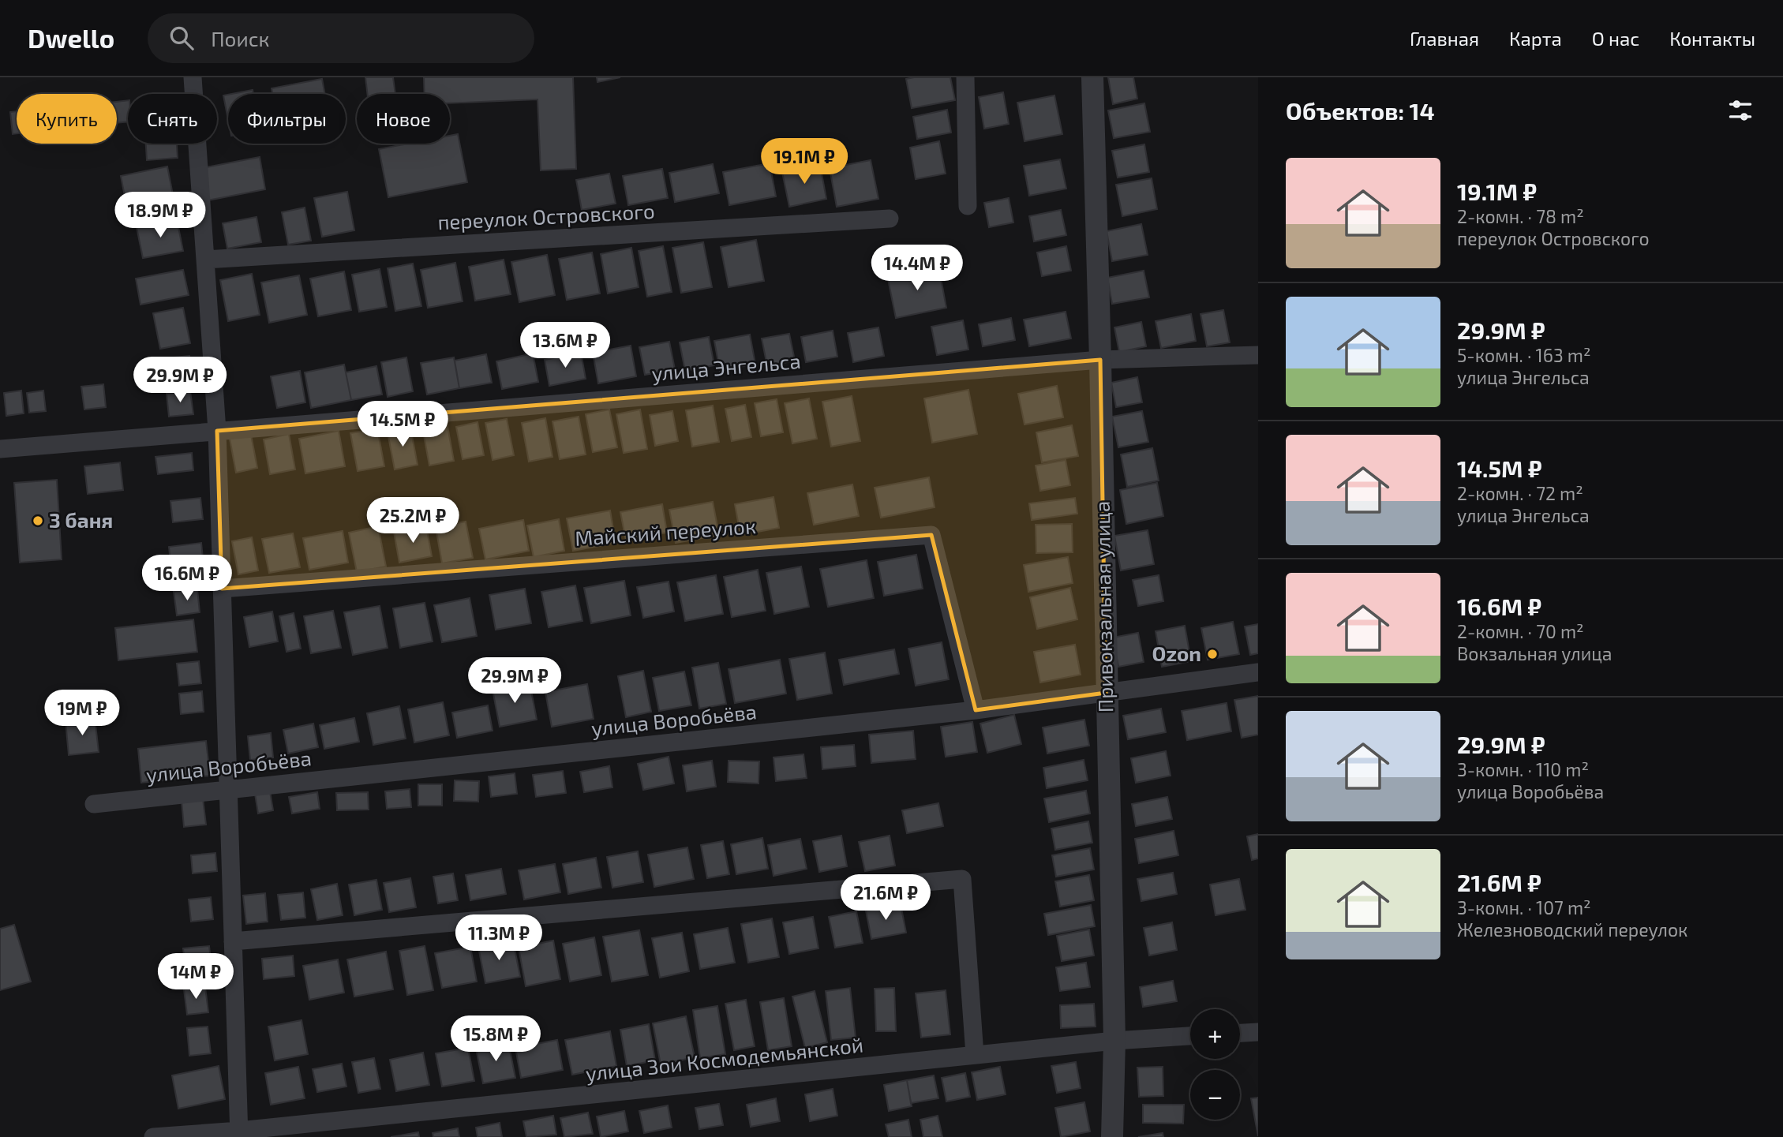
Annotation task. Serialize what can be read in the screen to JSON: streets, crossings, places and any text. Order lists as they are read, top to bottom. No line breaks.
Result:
{"streets":{"street":["переулок Островского","улица Энгельса","Майский переулок","Привокзальная улица","улица Воробьёва","улица Зои Космодемьянской"]},"crossings":[["улица Энгельса","Привокзальная улица"],["Майский переулок","улица Воробьёва"],["Привокзальная улица","улица Воробьёва"],["Привокзальная улица","улица Зои Космодемьянской"]],"places":["3 баня","Ozon"],"page":{"header":"Dwello","search":"Поиск","nav":["Главная","Карта","О нас","Контакты"],"heading":"Объектов: 14","chip":["Купить","Снять","Фильтры","Новое"],"price":["19.1M ₽","18.9M ₽","14.4M ₽","13.6M ₽","29.9M ₽","14.5M ₽","25.2M ₽","16.6M ₽","29.9M ₽","19M ₽","21.6M ₽","11.3M ₽","14M ₽","15.8M ₽"],"list":[{"name":"19.1M ₽","note":"2-комн. · 78 m² · переулок Островского"},{"name":"29.9M ₽","note":"5-комн. · 163 m² · улица Энгельса"},{"name":"14.5M ₽","note":"2-комн. · 72 m² · улица Энгельса"},{"name":"16.6M ₽","note":"2-комн. · 70 m² · Вокзальная улица"},{"name":"29.9M ₽","note":"3-комн. · 110 m² · улица Воробьёва"},{"name":"21.6M ₽","note":"3-комн. · 107 m² · Железноводский переулок"}],"map_buttons":["+","−"]}}
